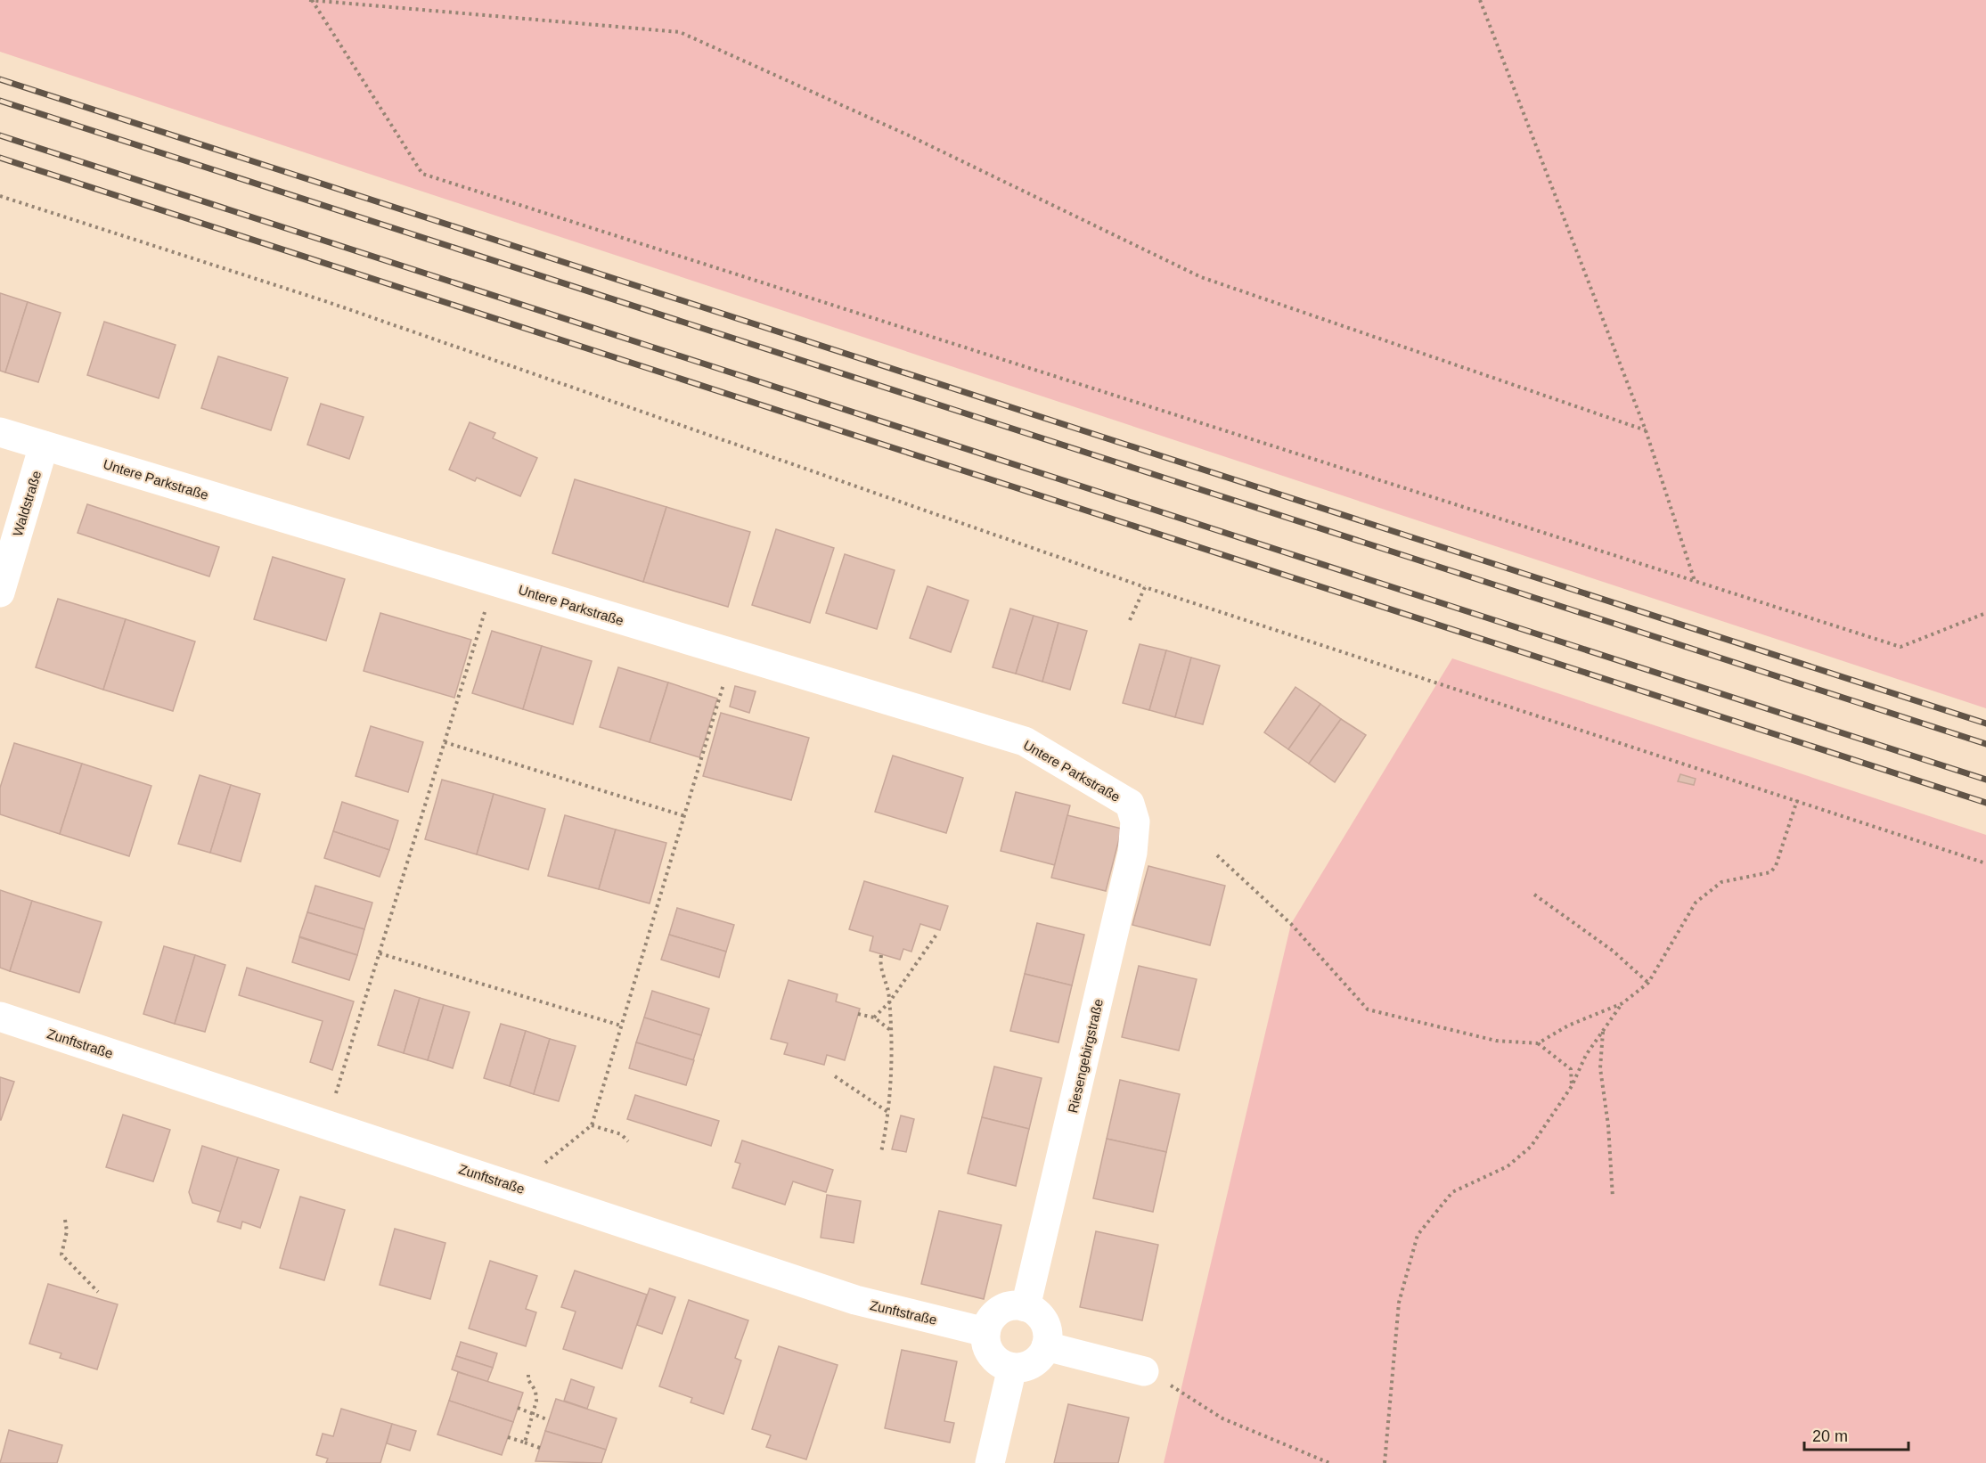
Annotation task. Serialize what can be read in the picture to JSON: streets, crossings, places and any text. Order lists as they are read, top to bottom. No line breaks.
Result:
{"streets":{"street":["Untere Parkstraße","Waldstraße","Zunftstraße","Riesengebirgstraße"]},"crossings":[["Untere Parkstraße","Waldstraße"],["Untere Parkstraße","Riesengebirgstraße"],["Zunftstraße","Riesengebirgstraße"]],"scale_bar":"20 m"}
